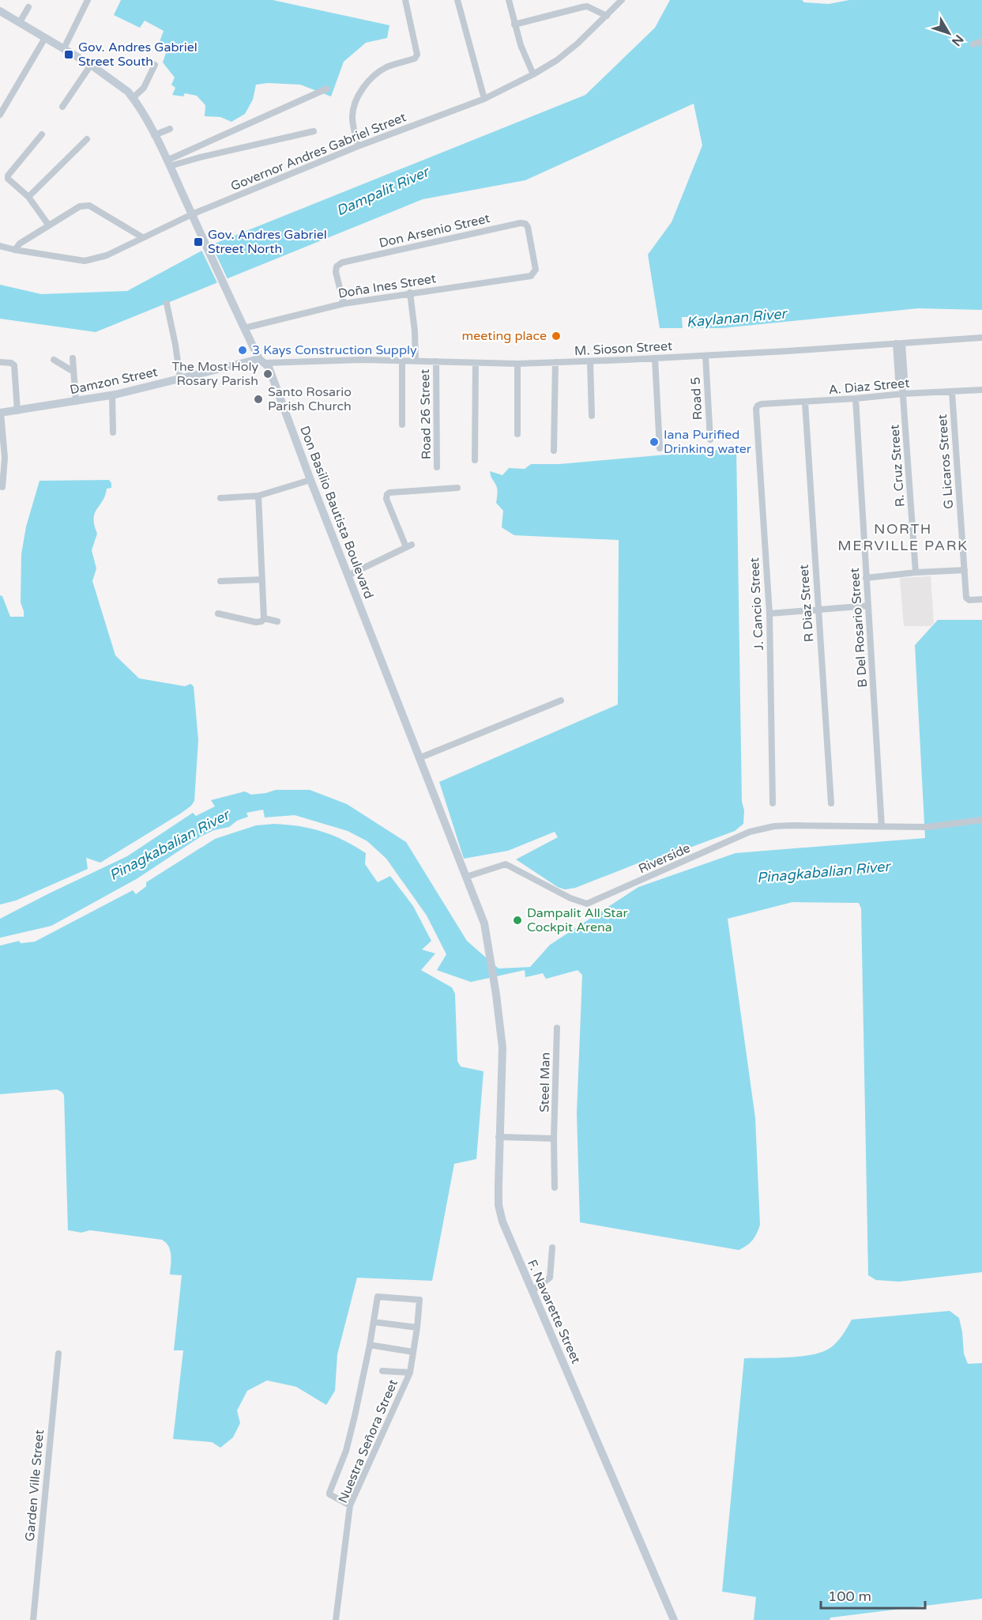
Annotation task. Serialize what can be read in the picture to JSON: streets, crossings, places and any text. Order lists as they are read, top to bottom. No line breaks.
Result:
{"streets":{"main road":["Damzon Street","Don Basilio Bautista Boulevard","F. Navarette Street"],"street":["Governor Andres Gabriel Street","Don Arsenio Street","Doña Ines Street","M. Sioson Street","A. Diaz Street","Road 5","Road 26 Street","G Licaros Street","R. Cruz Street","R Diaz Street","J. Cancio Street","B Del Rosario Street","Riverside","Steel Man","Nuestra Señora Street","Garden Ville Street"]},"crossings":[["Governor Andres Gabriel Street","Don Basilio Bautista Boulevard"],["Don Arsenio Street","Doña Ines Street"],["Doña Ines Street","Don Basilio Bautista Boulevard"],["M. Sioson Street","Damzon Street"],["M. Sioson Street","Road 5"],["M. Sioson Street","Road 26 Street"],["M. Sioson Street","R. Cruz Street"],["M. Sioson Street","Don Basilio Bautista Boulevard"],["Damzon Street","Don Basilio Bautista Boulevard"],["A. Diaz Street","G Licaros Street"],["A. Diaz Street","R. Cruz Street"],["A. Diaz Street","R Diaz Street"],["A. Diaz Street","J. Cancio Street"],["A. Diaz Street","B Del Rosario Street"],["Don Basilio Bautista Boulevard","Riverside"],["Don Basilio Bautista Boulevard","F. Navarette Street"],["B Del Rosario Street","Riverside"]],"districts":["NORTH MERVILLE PARK"],"water":["Dampalit River","Kaylanan River","Pinagkabalian River"],"places":{"transit":["Gov. Andres Gabriel Street South","Gov. Andres Gabriel Street North"],"other":["meeting place","3 Kays Construction Supply","The Most Holy Rosary Parish","Santo Rosario Parish Church","Iana Purified Drinking water","Dampalit All Star Cockpit Arena"]},"scale_bar":"100 m","north":"bottom right"}
